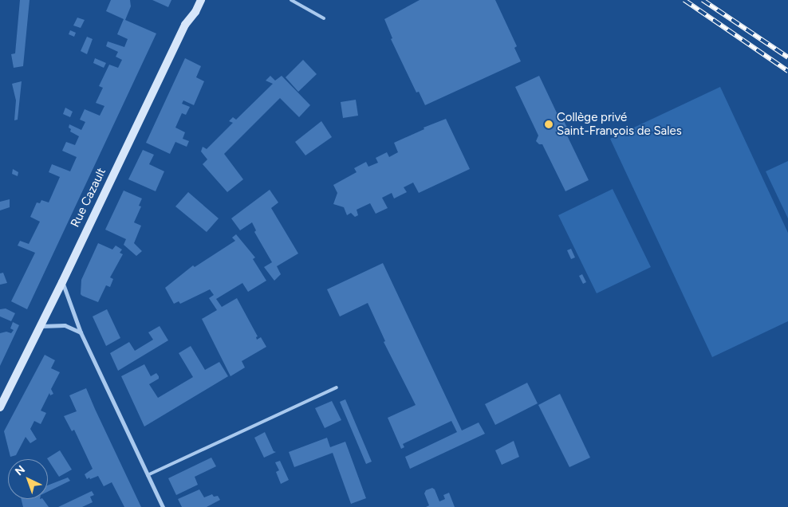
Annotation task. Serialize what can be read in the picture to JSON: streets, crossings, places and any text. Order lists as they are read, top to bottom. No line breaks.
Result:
{"streets":{"street":["Rue Cazault"]},"places":["Collège privé Saint-François de Sales"],"north":"top left"}
